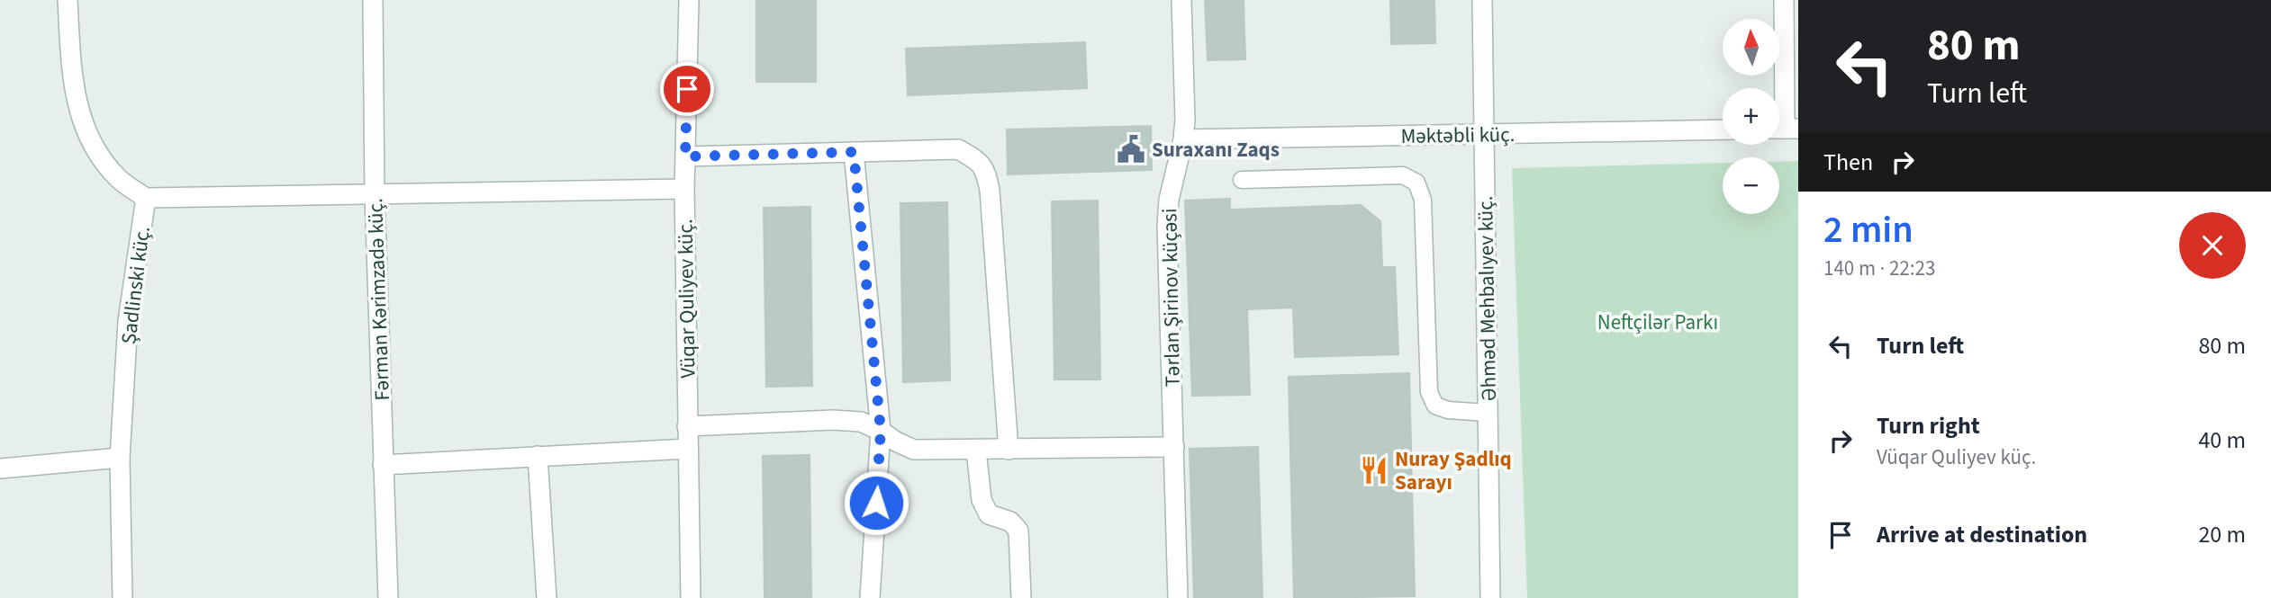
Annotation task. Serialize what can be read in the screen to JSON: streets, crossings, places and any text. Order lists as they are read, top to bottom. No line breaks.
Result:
{"streets":{"street":["Məktəbli küç.","Şadlinski küç.","Tərlan Şirinov küçəsi","Vüqar Quliyev küç.","Əhməd Mehbalıyev küç.","Fərman Kərimzadə küç."]},"crossings":[["Məktəbli küç.","Tərlan Şirinov küçəsi"],["Məktəbli küç.","Əhməd Mehbalıyev küç."]],"parks":["Neftçilər Parkı"],"places":{"public building":["Suraxanı Zaqs"],"restaurant":["Nuray Şadlıq Sarayı"]},"north":"top","page":{"turn":["80 m","Turn left"],"map_buttons":["+","−"],"then":"Then","heading":["2 min","140 m · 22:23"],"list":[{"name":"Turn left","value":"80 m"},{"name":"Turn right","note":"Vüqar Quliyev küç.","value":"40 m"},{"name":"Arrive at destination","value":"20 m"}]}}
